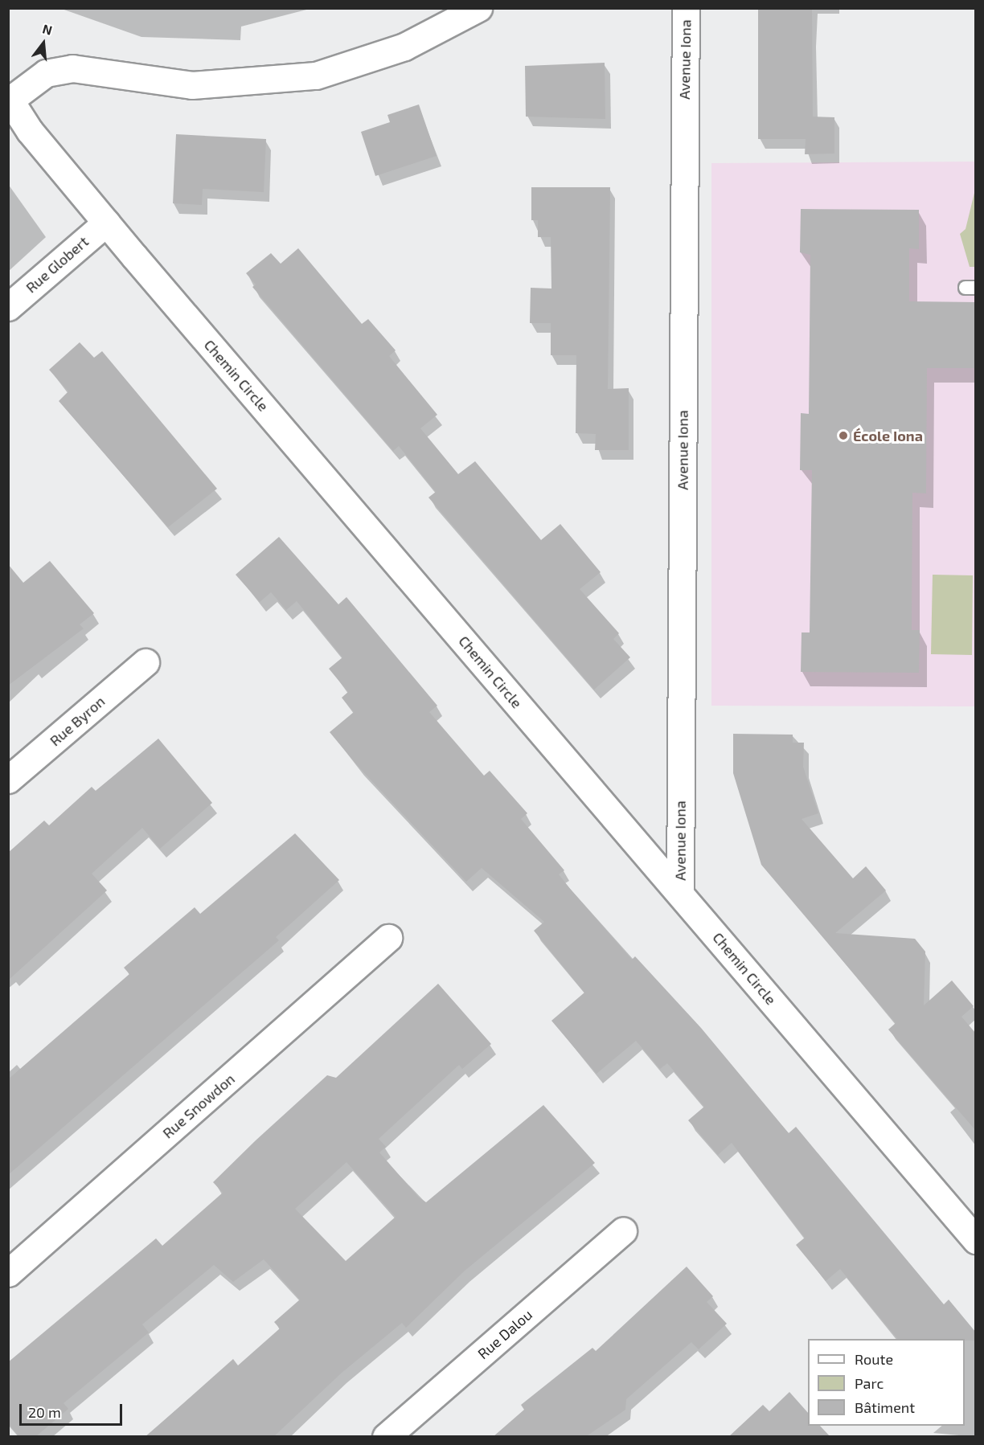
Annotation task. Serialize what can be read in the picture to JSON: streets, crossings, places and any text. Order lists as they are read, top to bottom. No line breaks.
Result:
{"streets":{"street":["Avenue Iona","Rue Globert","Chemin Circle","Rue Byron","Rue Snowdon","Rue Dalou"]},"crossings":[["Avenue Iona","Chemin Circle"],["Rue Globert","Chemin Circle"]],"places":["École Iona"],"legend":["Route","Parc","Bâtiment"],"scale_bar":"20 m","north":"top"}
